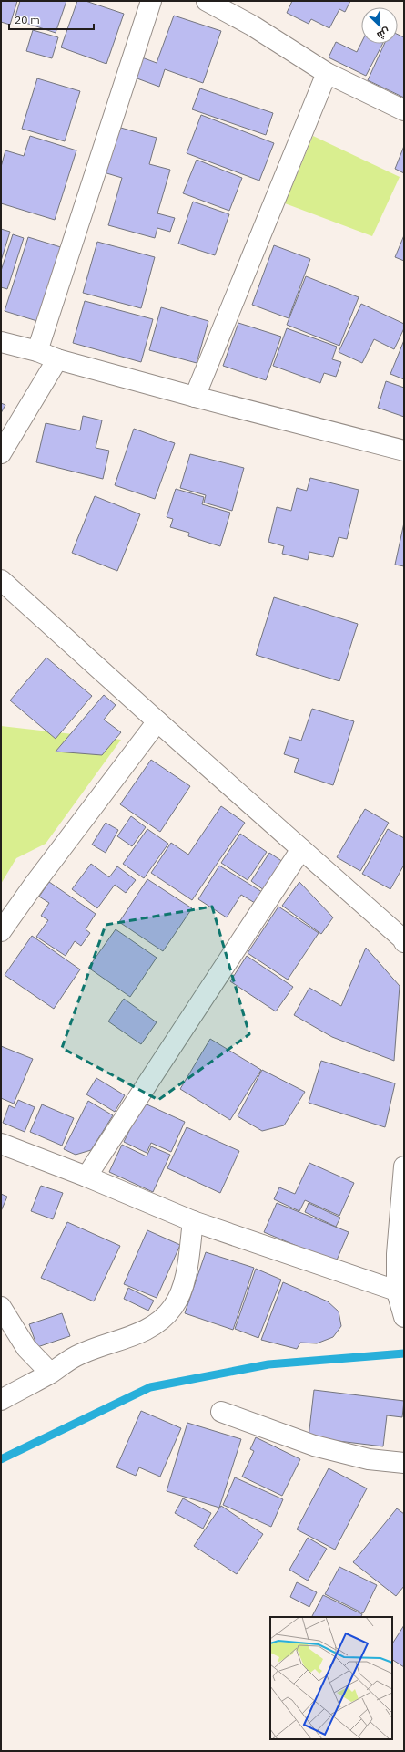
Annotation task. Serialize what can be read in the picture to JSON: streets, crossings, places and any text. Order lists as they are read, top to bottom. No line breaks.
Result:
{"scale_bar":"20 m","north":"bottom right"}
